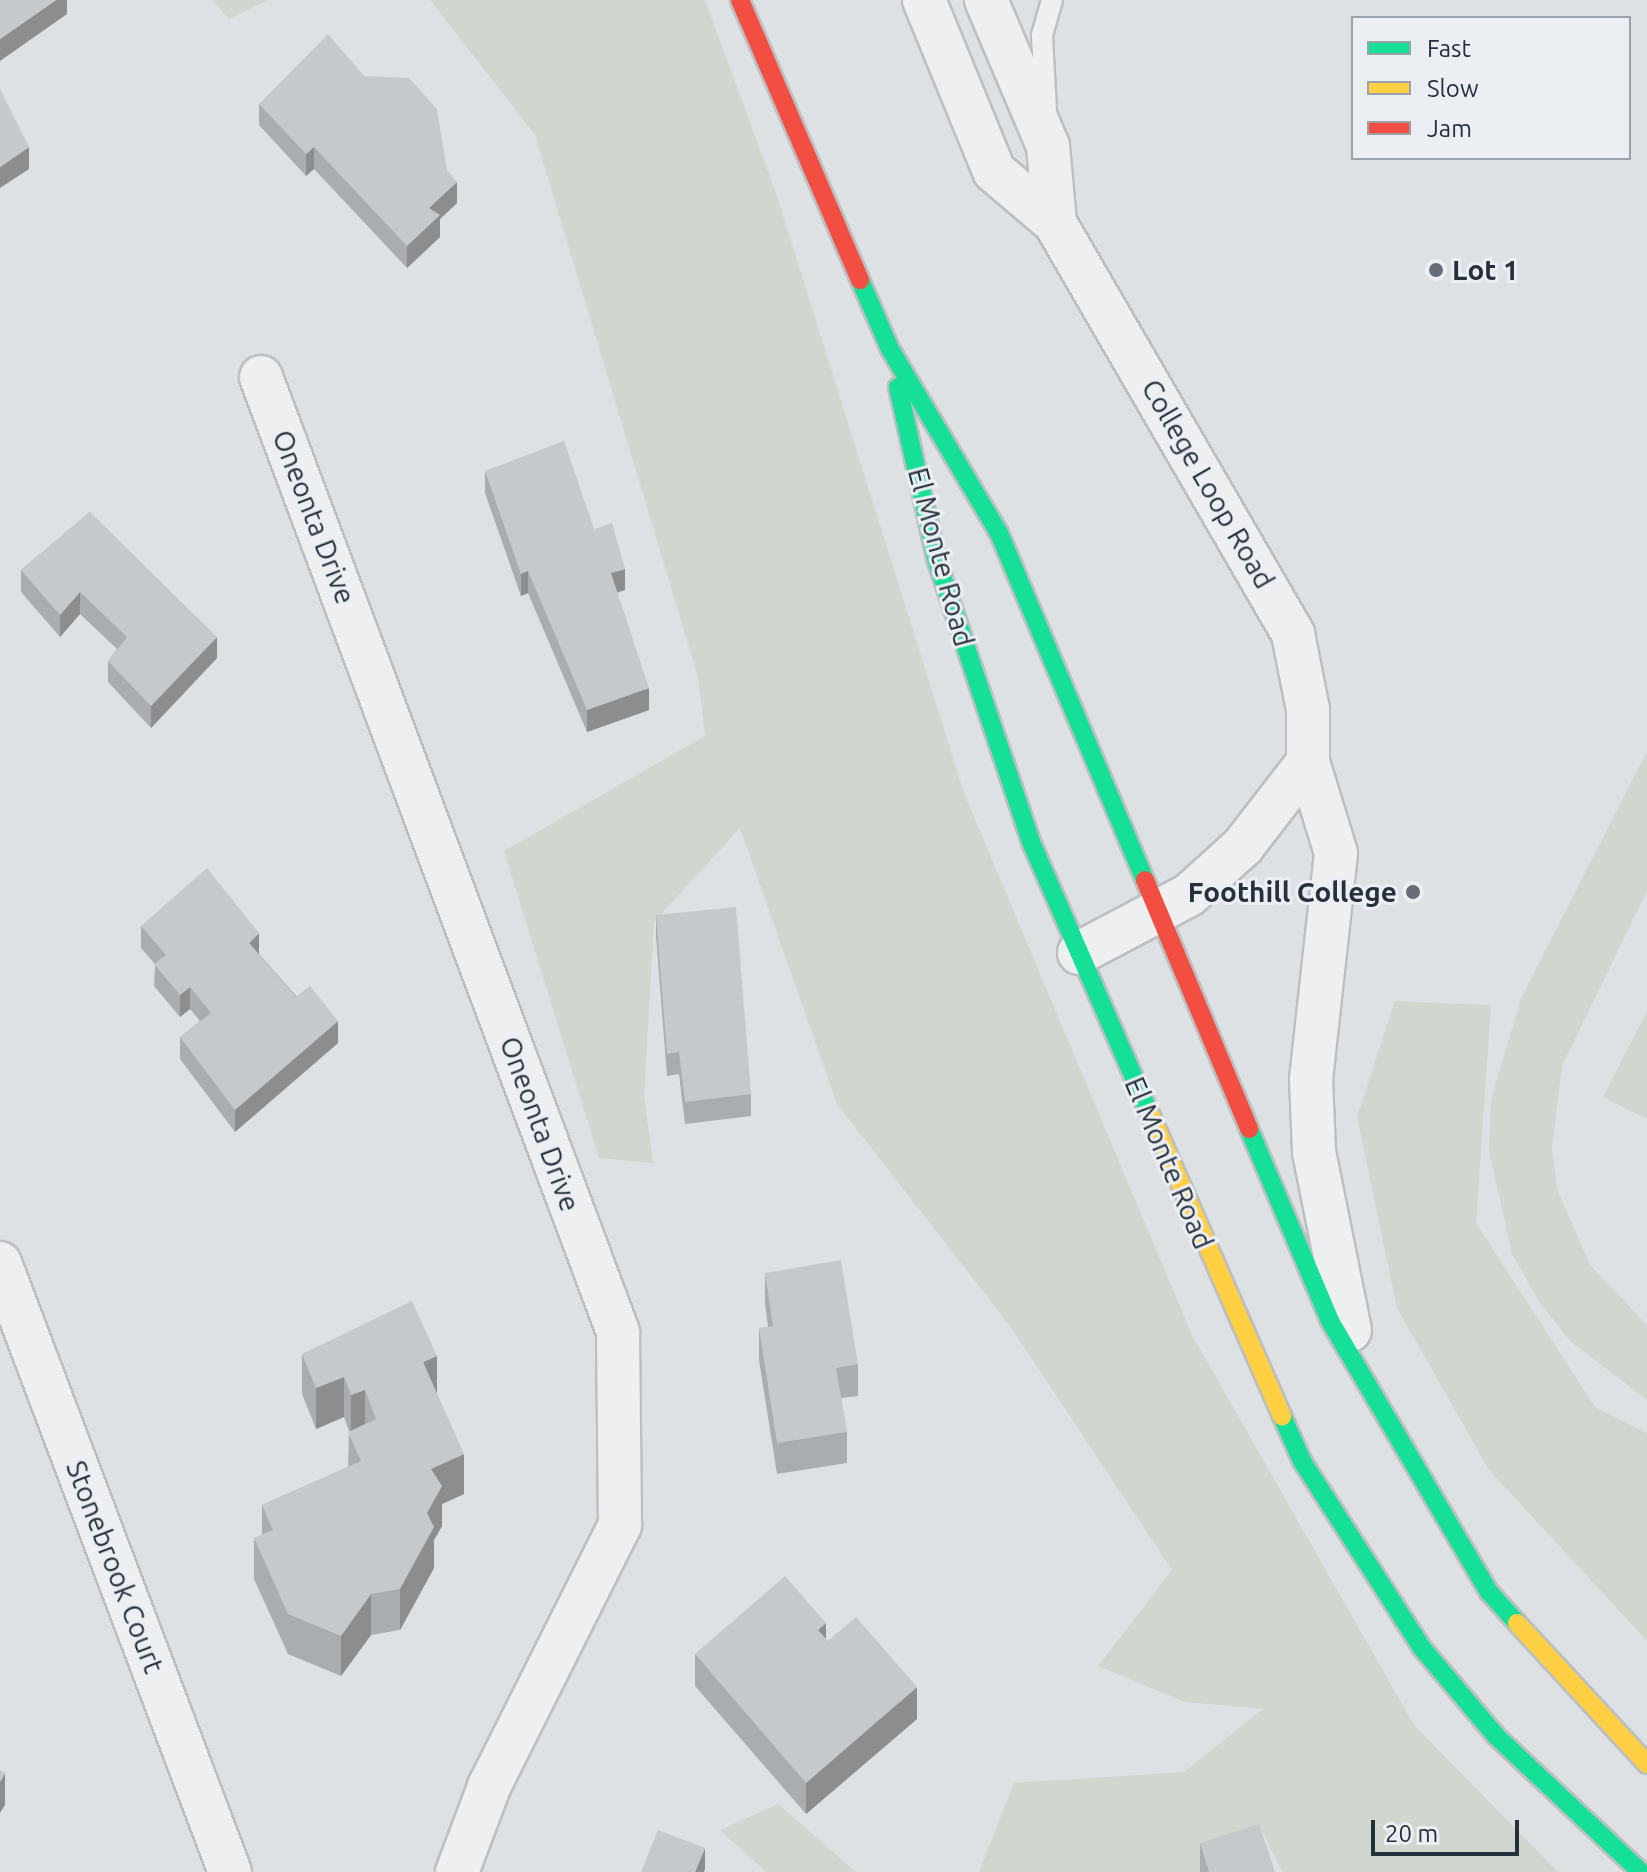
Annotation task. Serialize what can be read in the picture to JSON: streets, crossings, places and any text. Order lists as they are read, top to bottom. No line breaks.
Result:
{"streets":{"street":["College Loop Road","Oneonta Drive","El Monte Road","Stonebrook Court"]},"crossings":[["College Loop Road","El Monte Road"]],"places":["Lot 1","Foothill College"],"legend":["Fast","Slow","Jam"],"scale_bar":"20 m"}
